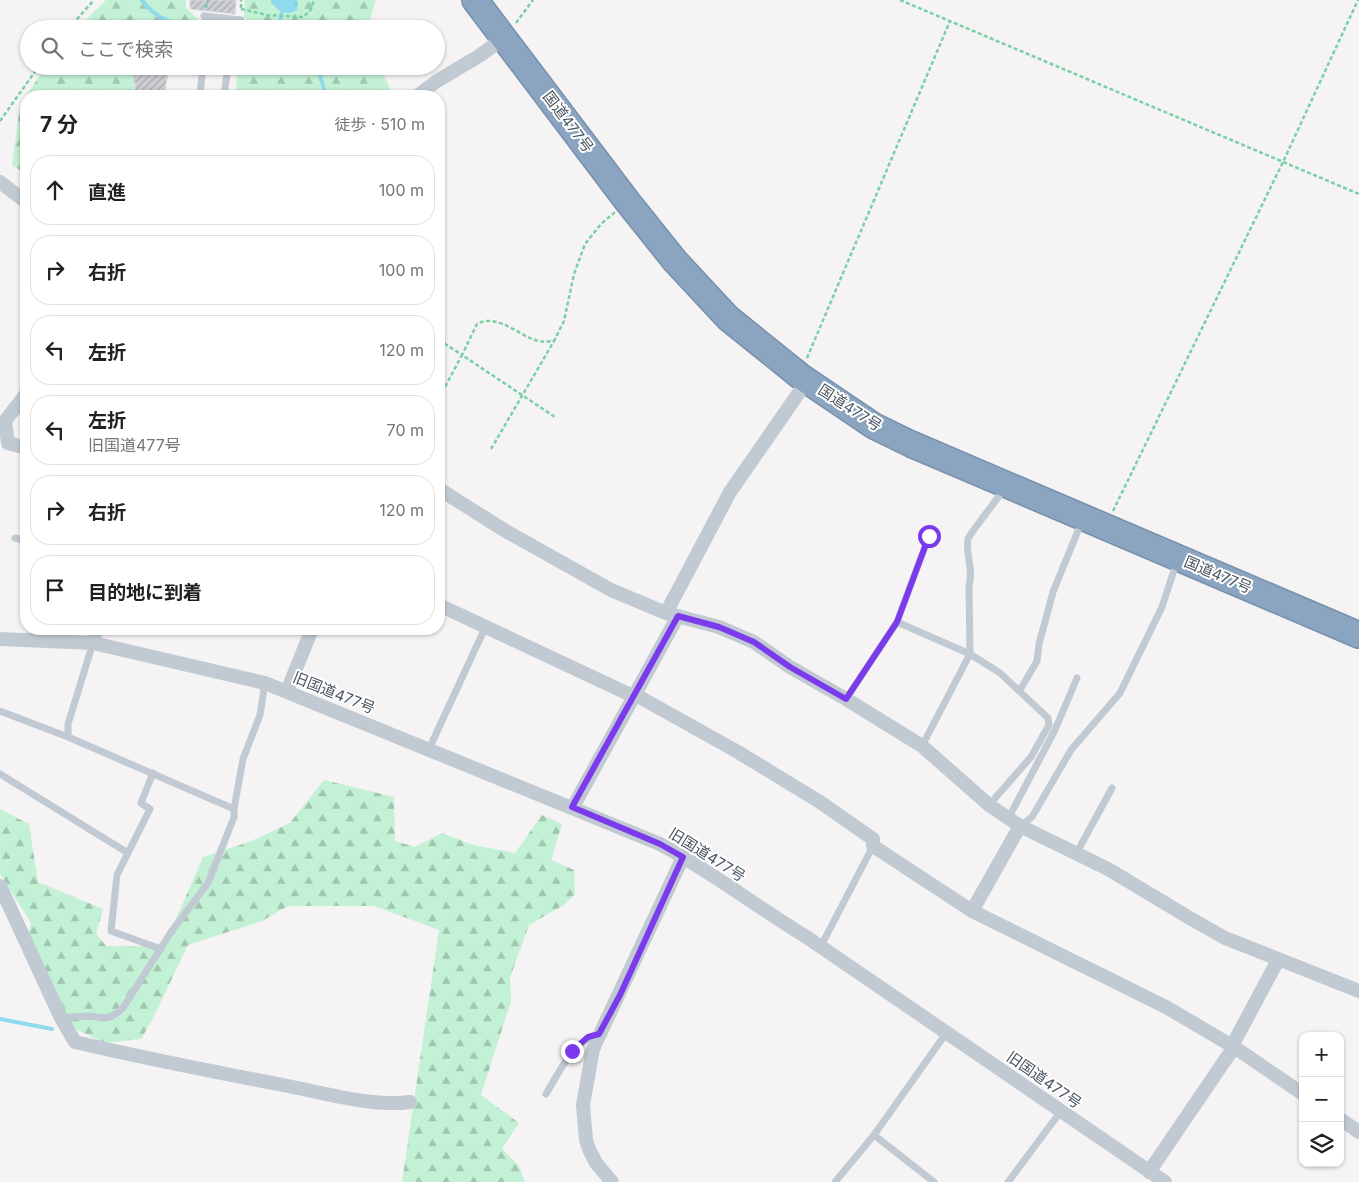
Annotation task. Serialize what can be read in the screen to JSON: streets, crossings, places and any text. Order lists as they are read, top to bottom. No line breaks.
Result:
{"streets":{"highway":["国道477号"],"street":["旧国道477号"]},"page":{"search":"ここで検索","heading":["7 分","徒歩 · 510 m"],"list":[["直進","100 m"],["右折","100 m"],["左折","120 m"],["左折","旧国道477号","70 m"],["右折","120 m"],"目的地に到着"],"map_buttons":["+","−"]}}
